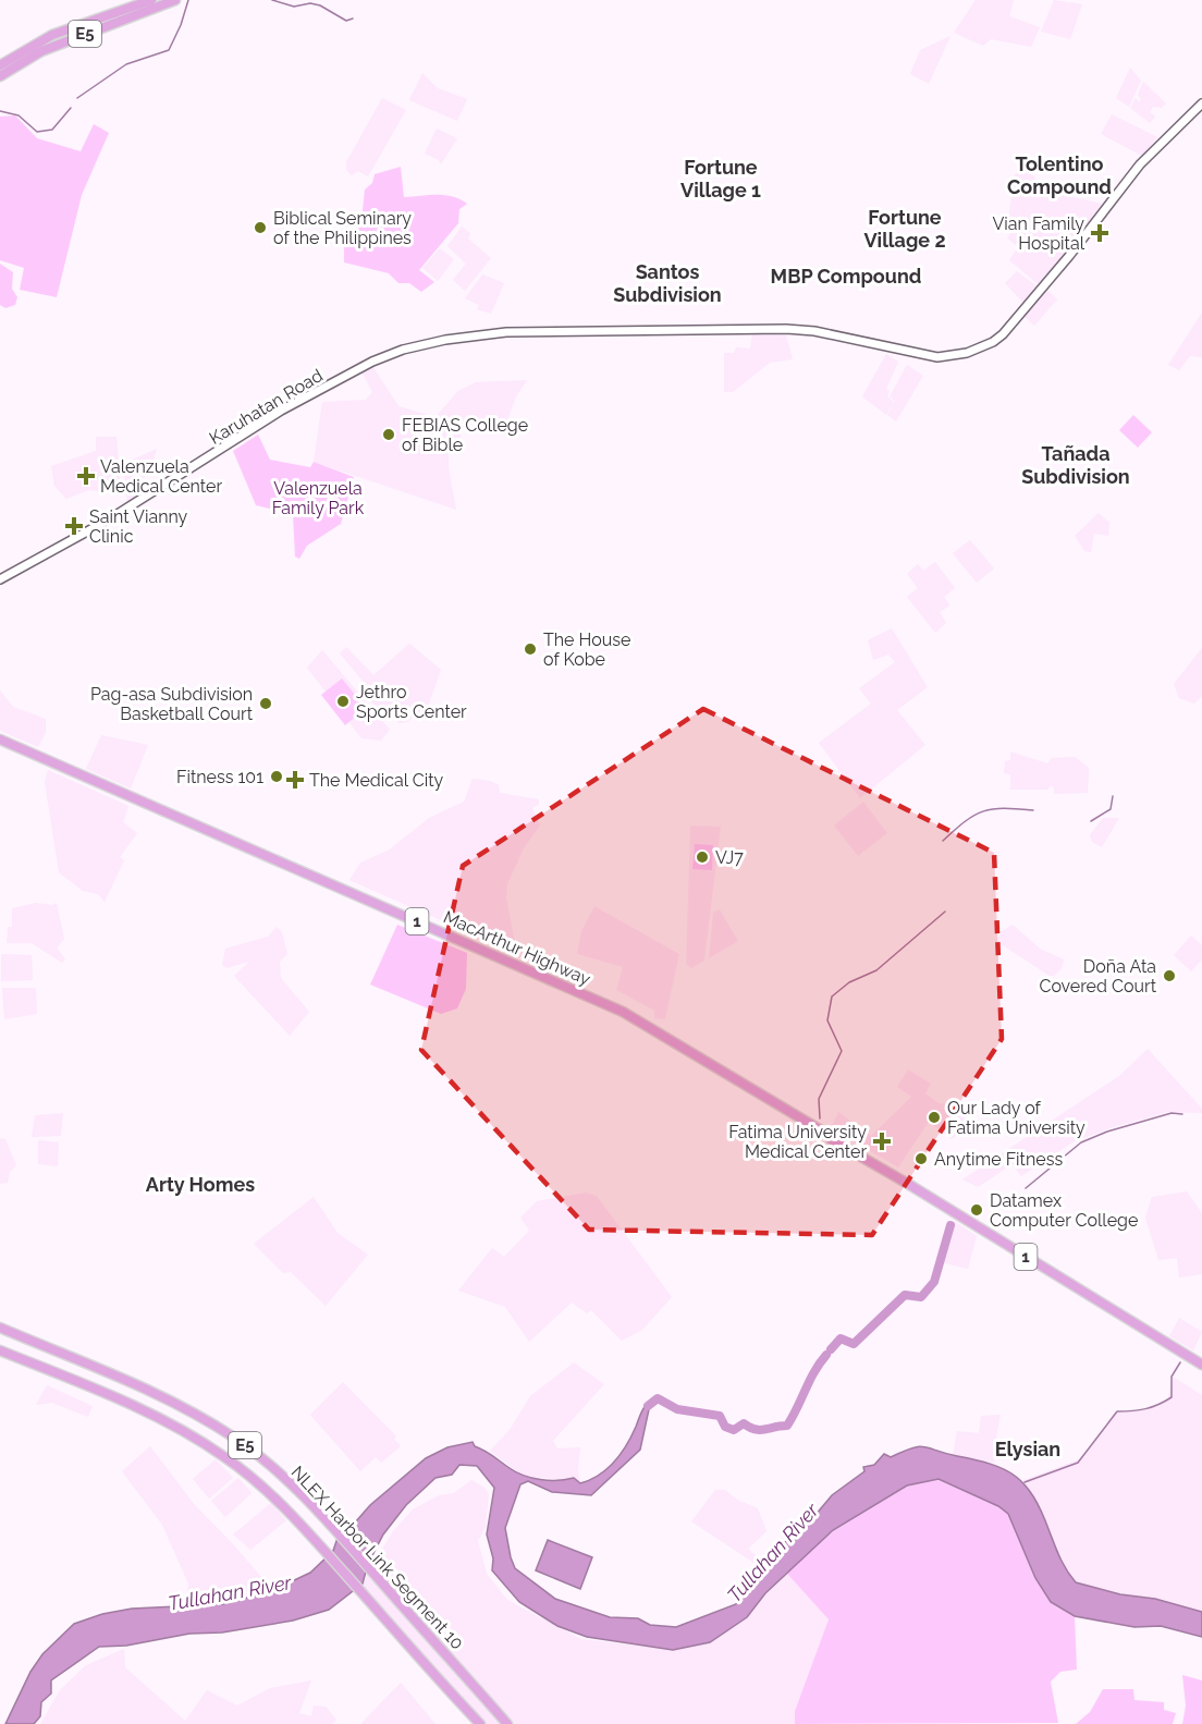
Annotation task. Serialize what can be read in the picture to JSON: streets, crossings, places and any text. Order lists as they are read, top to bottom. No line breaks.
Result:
{"streets":{"highway":["E5","1","MacArthur Highway","NLEX Harbor Link Segment 10"],"main road":["Karuhatan Road"]},"districts":["Tolentino Compound","Fortune Village 1","Fortune Village 2","Santos Subdivision","MBP Compound","Tañada Subdivision","Arty Homes","Elysian"],"water":["Tullahan River"],"parks":["Valenzuela Family Park"],"places":{"other":["Biblical Seminary of the Philippines","FEBIAS College of Bible","The House of Kobe","Jethro Sports Center","Pag-asa Subdivision Basketball Court","Fitness 101","VJ7","Doña Ata Covered Court","Our Lady of Fatima University","Anytime Fitness","Datamex Computer College"],"health":["Vian Family Hospital","Valenzuela Medical Center","Saint Vianny Clinic","The Medical City","Fatima University Medical Center"]}}
